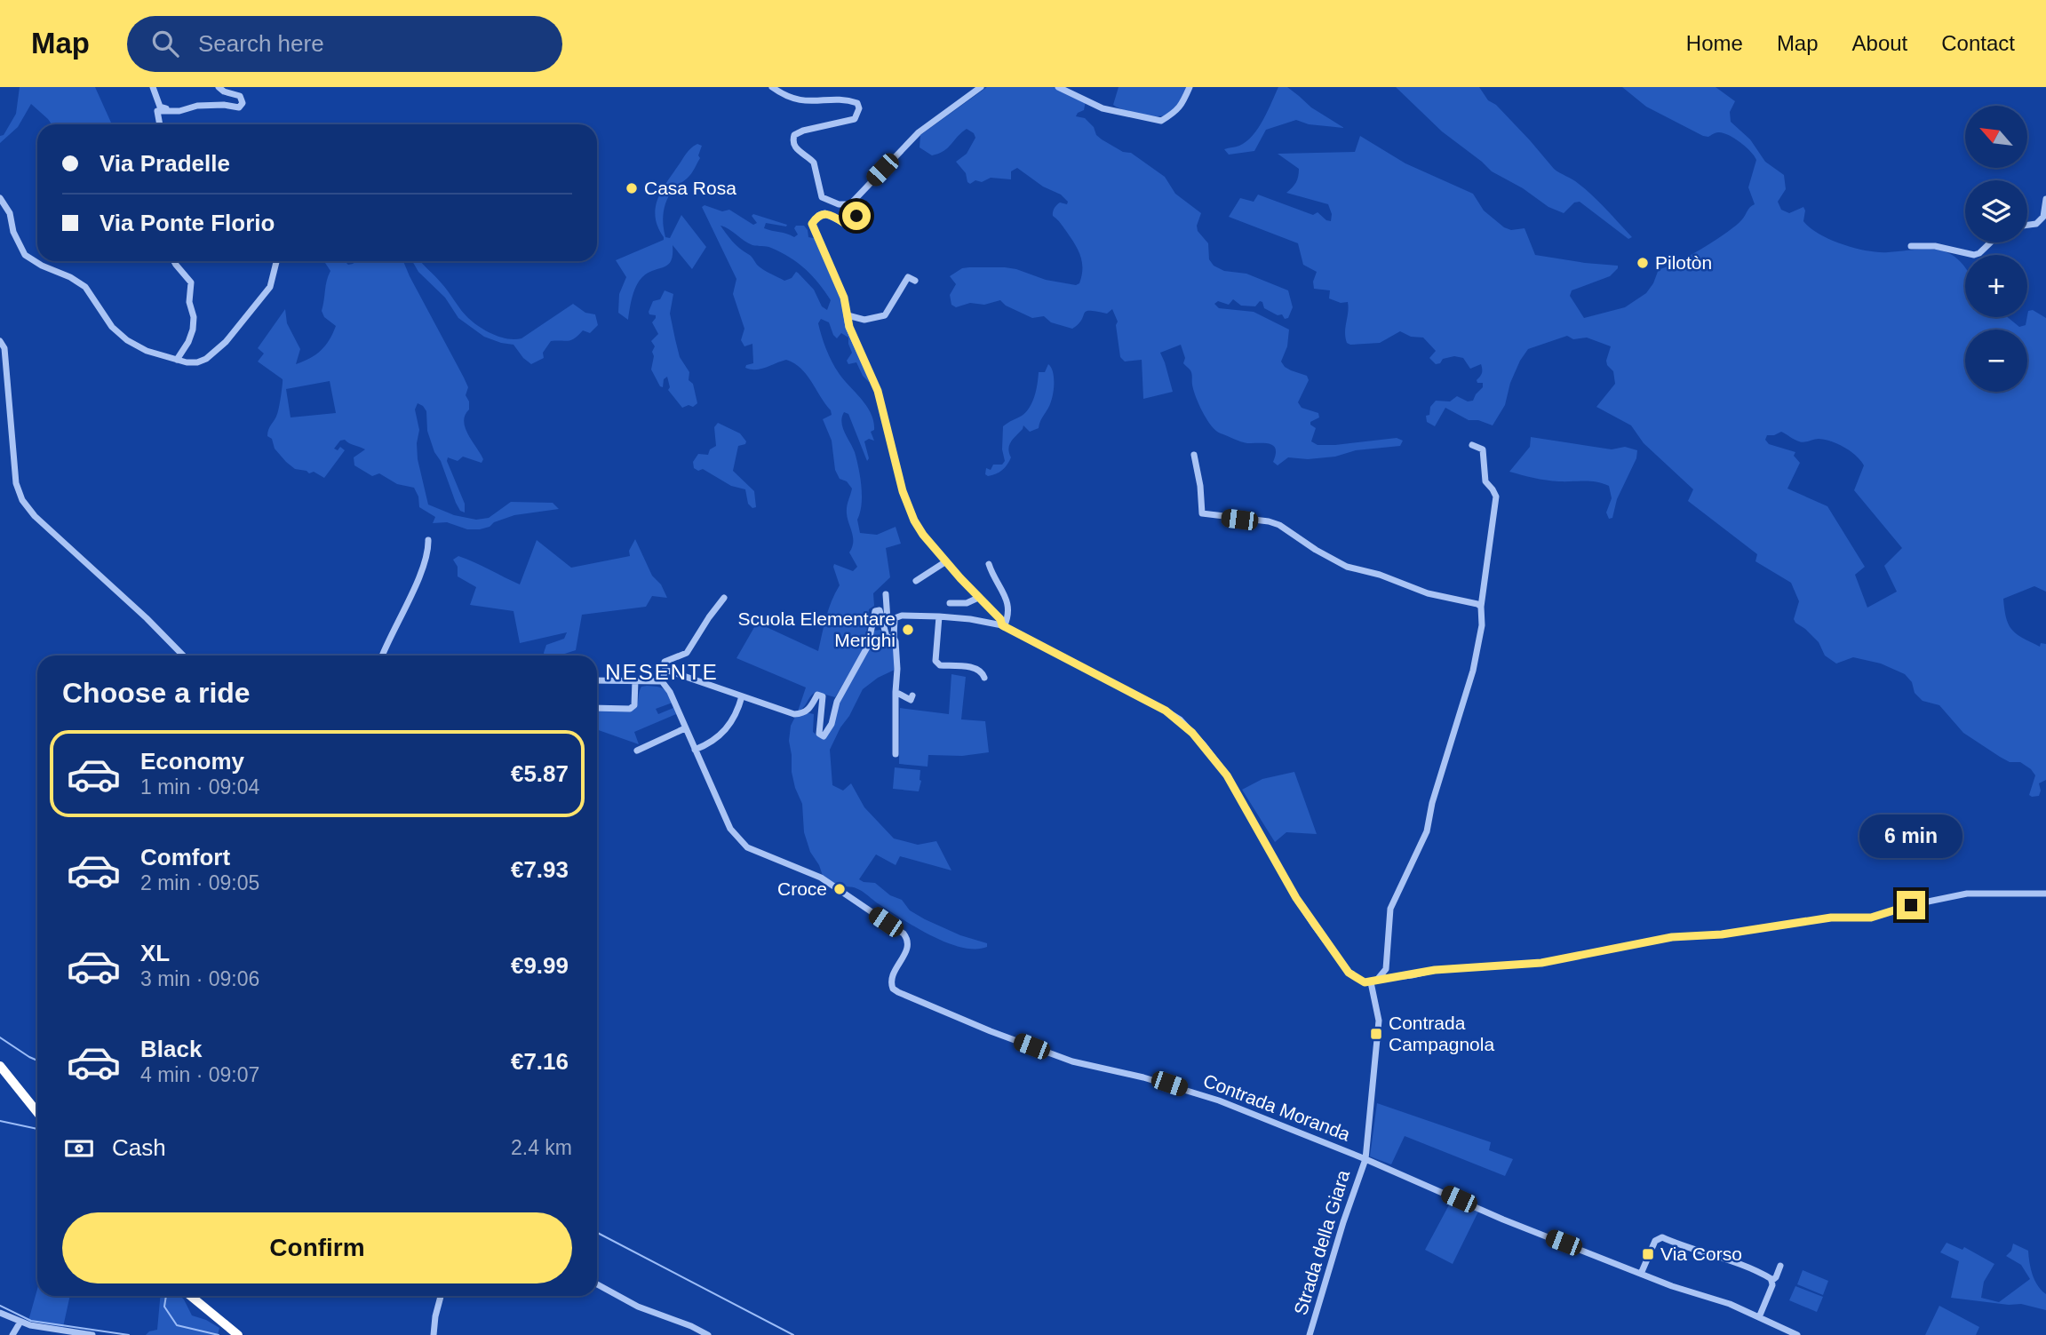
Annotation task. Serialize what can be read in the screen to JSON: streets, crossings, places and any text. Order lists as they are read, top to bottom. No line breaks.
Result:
{"streets":{"street":["Contrada Moranda","Strada della Giara"]},"crossings":[["Contrada Moranda","Strada della Giara"]],"districts":["NESENTE"],"places":{"other":["Casa Rosa","Pilotòn","Scuola Elementare Merighi","Croce"],"transit":["Contrada Campagnola","Via Corso"]},"north":"top left","page":{"header":"Map","search":"Search here","nav":["Home","Map","About","Contact"],"map_buttons":["+","−"],"banner":["Via Pradelle","Via Ponte Florio"],"heading":"Choose a ride","list":[{"name":"Economy","note":"1 min · 09:04","value":"€5.87"},{"name":"Comfort","note":"2 min · 09:05","value":"€7.93"},{"name":"XL","note":"3 min · 09:06","value":"€9.99"},{"name":"Black","note":"4 min · 09:07","value":"€7.16"}],"bubble":"6 min","pay":["Cash","2.4 km"],"buttons":"Confirm"}}
